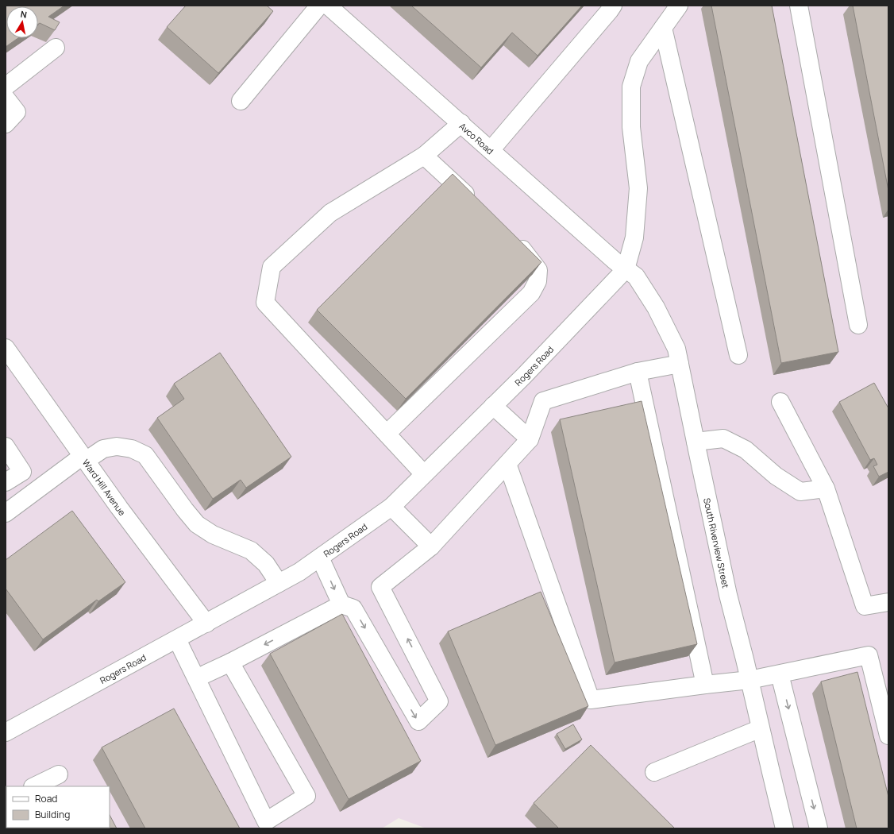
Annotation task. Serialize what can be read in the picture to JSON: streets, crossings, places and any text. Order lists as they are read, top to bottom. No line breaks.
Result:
{"streets":{"street":["Avco Road","Rogers Road","Ward Hill Avenue","South Riverview Street"]},"crossings":[["Avco Road","Rogers Road"],["Avco Road","South Riverview Street"],["Rogers Road","Ward Hill Avenue"],["Rogers Road","South Riverview Street"]],"legend":["Road","Building"],"north":"top"}
